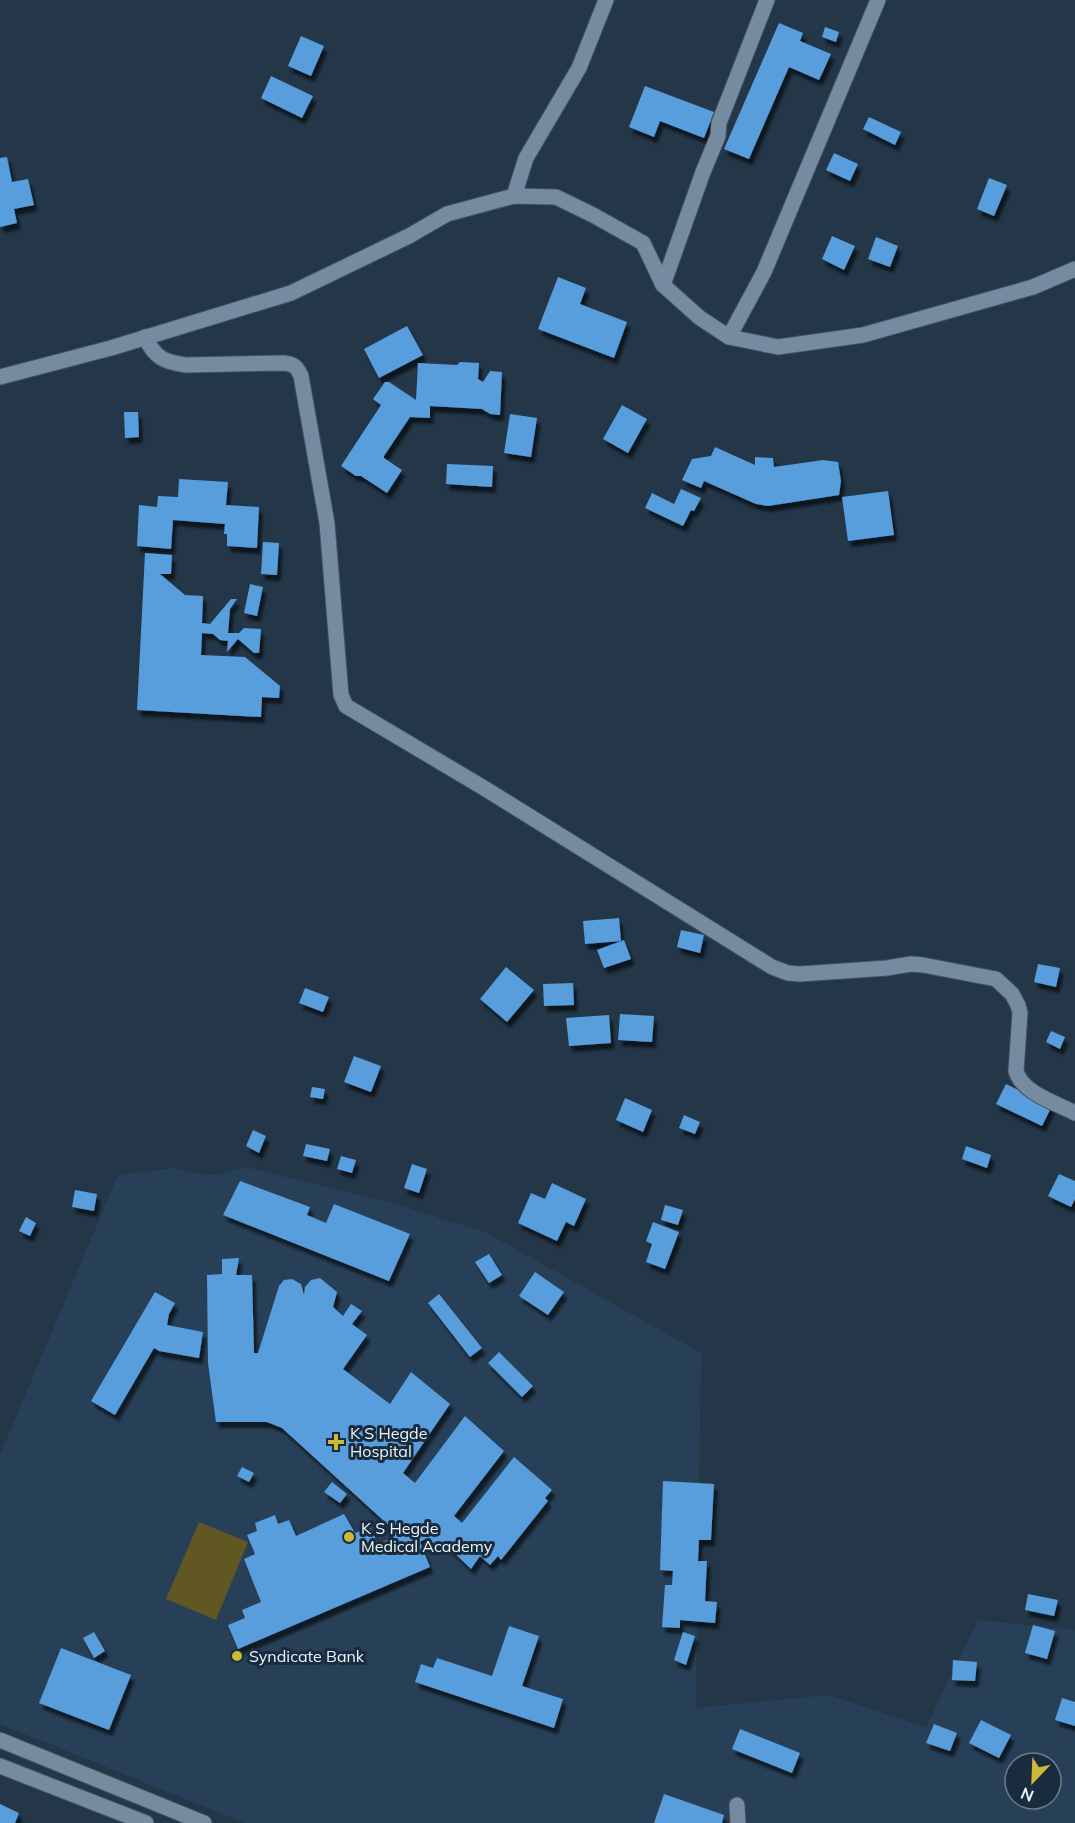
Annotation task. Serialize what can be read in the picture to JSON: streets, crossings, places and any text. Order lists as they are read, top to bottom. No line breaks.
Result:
{"places":{"health":["K S Hegde Hospital"],"other":["K S Hegde Medical Academy","Syndicate Bank"]},"north":"bottom left"}
